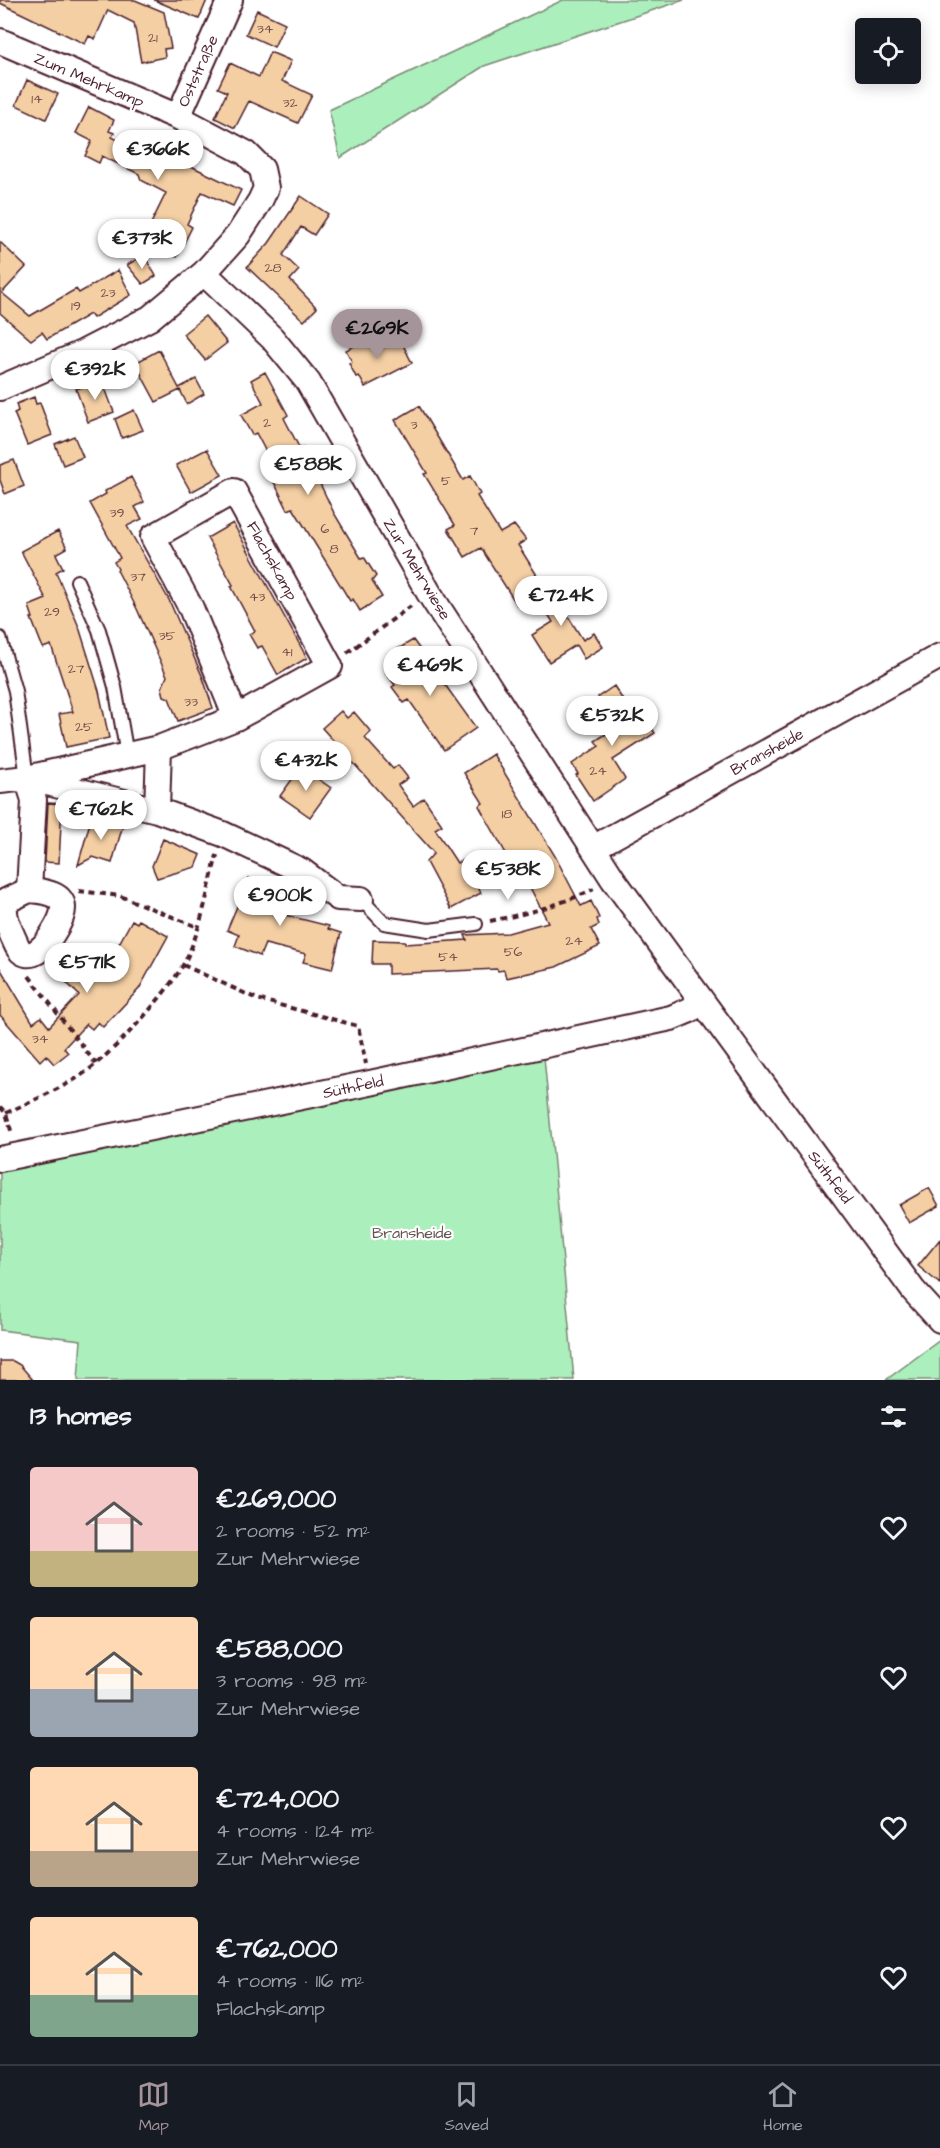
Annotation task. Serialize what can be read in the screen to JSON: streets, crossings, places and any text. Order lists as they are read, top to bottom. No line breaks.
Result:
{"streets":{"street":["Oststraße","Zum Mehrkamp","Flachskamp","Zur Mehrwiese","Bransheide","Süthfeld"]},"crossings":[["Oststraße","Zum Mehrkamp"],["Oststraße","Zur Mehrwiese"],["Zur Mehrwiese","Bransheide"],["Zur Mehrwiese","Süthfeld"]],"parks":["Bransheide"],"house_numbers":["34","21","14","32","28","23","19","2","3","5","39","6","7","8","37","43","29","35","41","27","33","25","24","18","24","56","54","34"],"page":{"price":["€366K","€373K","€269K","€392K","€588K","€724K","€469K","€532K","€432K","€762K","€538K","€900K","€571K"],"heading":"13 homes","list":[{"name":"€269,000","note":"2 rooms · 52 m² · Zur Mehrwiese"},{"name":"€588,000","note":"3 rooms · 98 m² · Zur Mehrwiese"},{"name":"€724,000","note":"4 rooms · 124 m² · Zur Mehrwiese"},{"name":"€762,000","note":"4 rooms · 116 m² · Flachskamp"}],"tabs":["Map","Saved","Home"]}}
